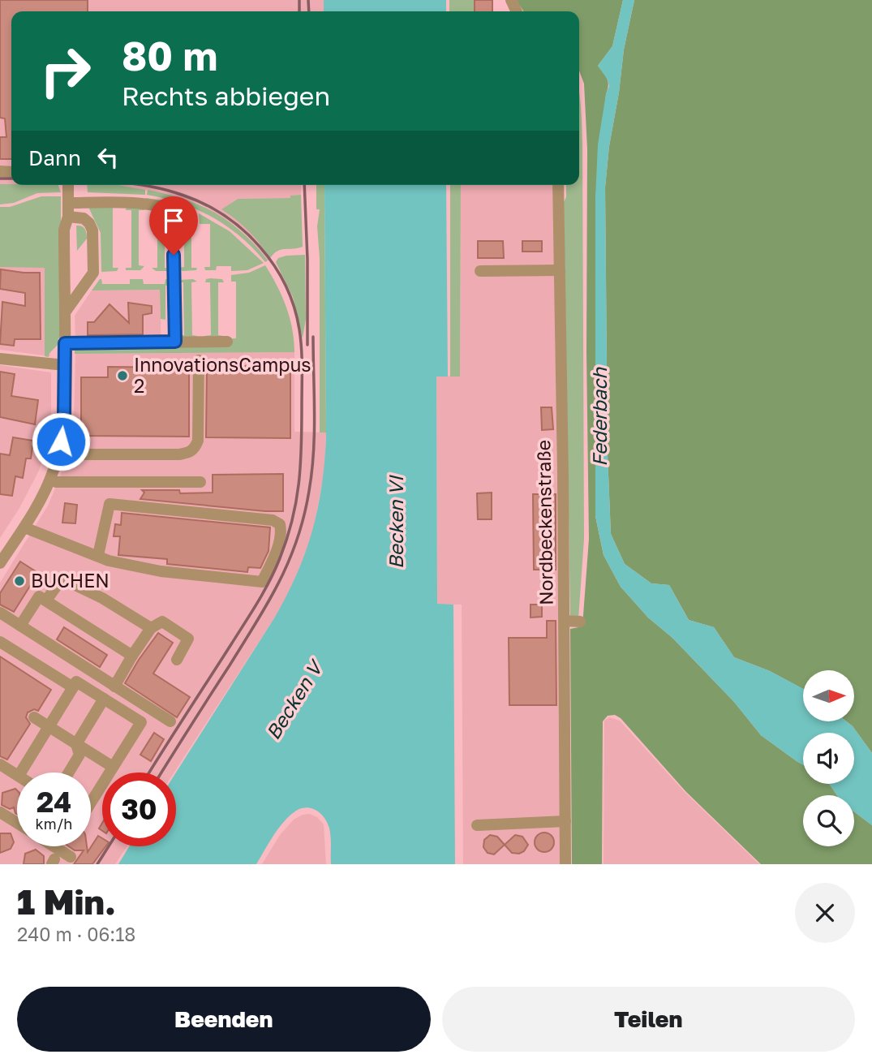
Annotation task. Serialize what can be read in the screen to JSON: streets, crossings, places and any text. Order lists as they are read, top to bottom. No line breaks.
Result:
{"streets":{"street":["Nordbeckenstraße"]},"water":["Federbach","Becken VI","Becken V"],"places":["InnovationsCampus 2","BUCHEN"],"north":"right","page":{"turn":["80 m","Rechts abbiegen"],"then":"Dann","speed":"24 km/h","limit":"30","heading":["1 Min.","240 m · 06:18"],"buttons":["Beenden","Teilen"]}}
